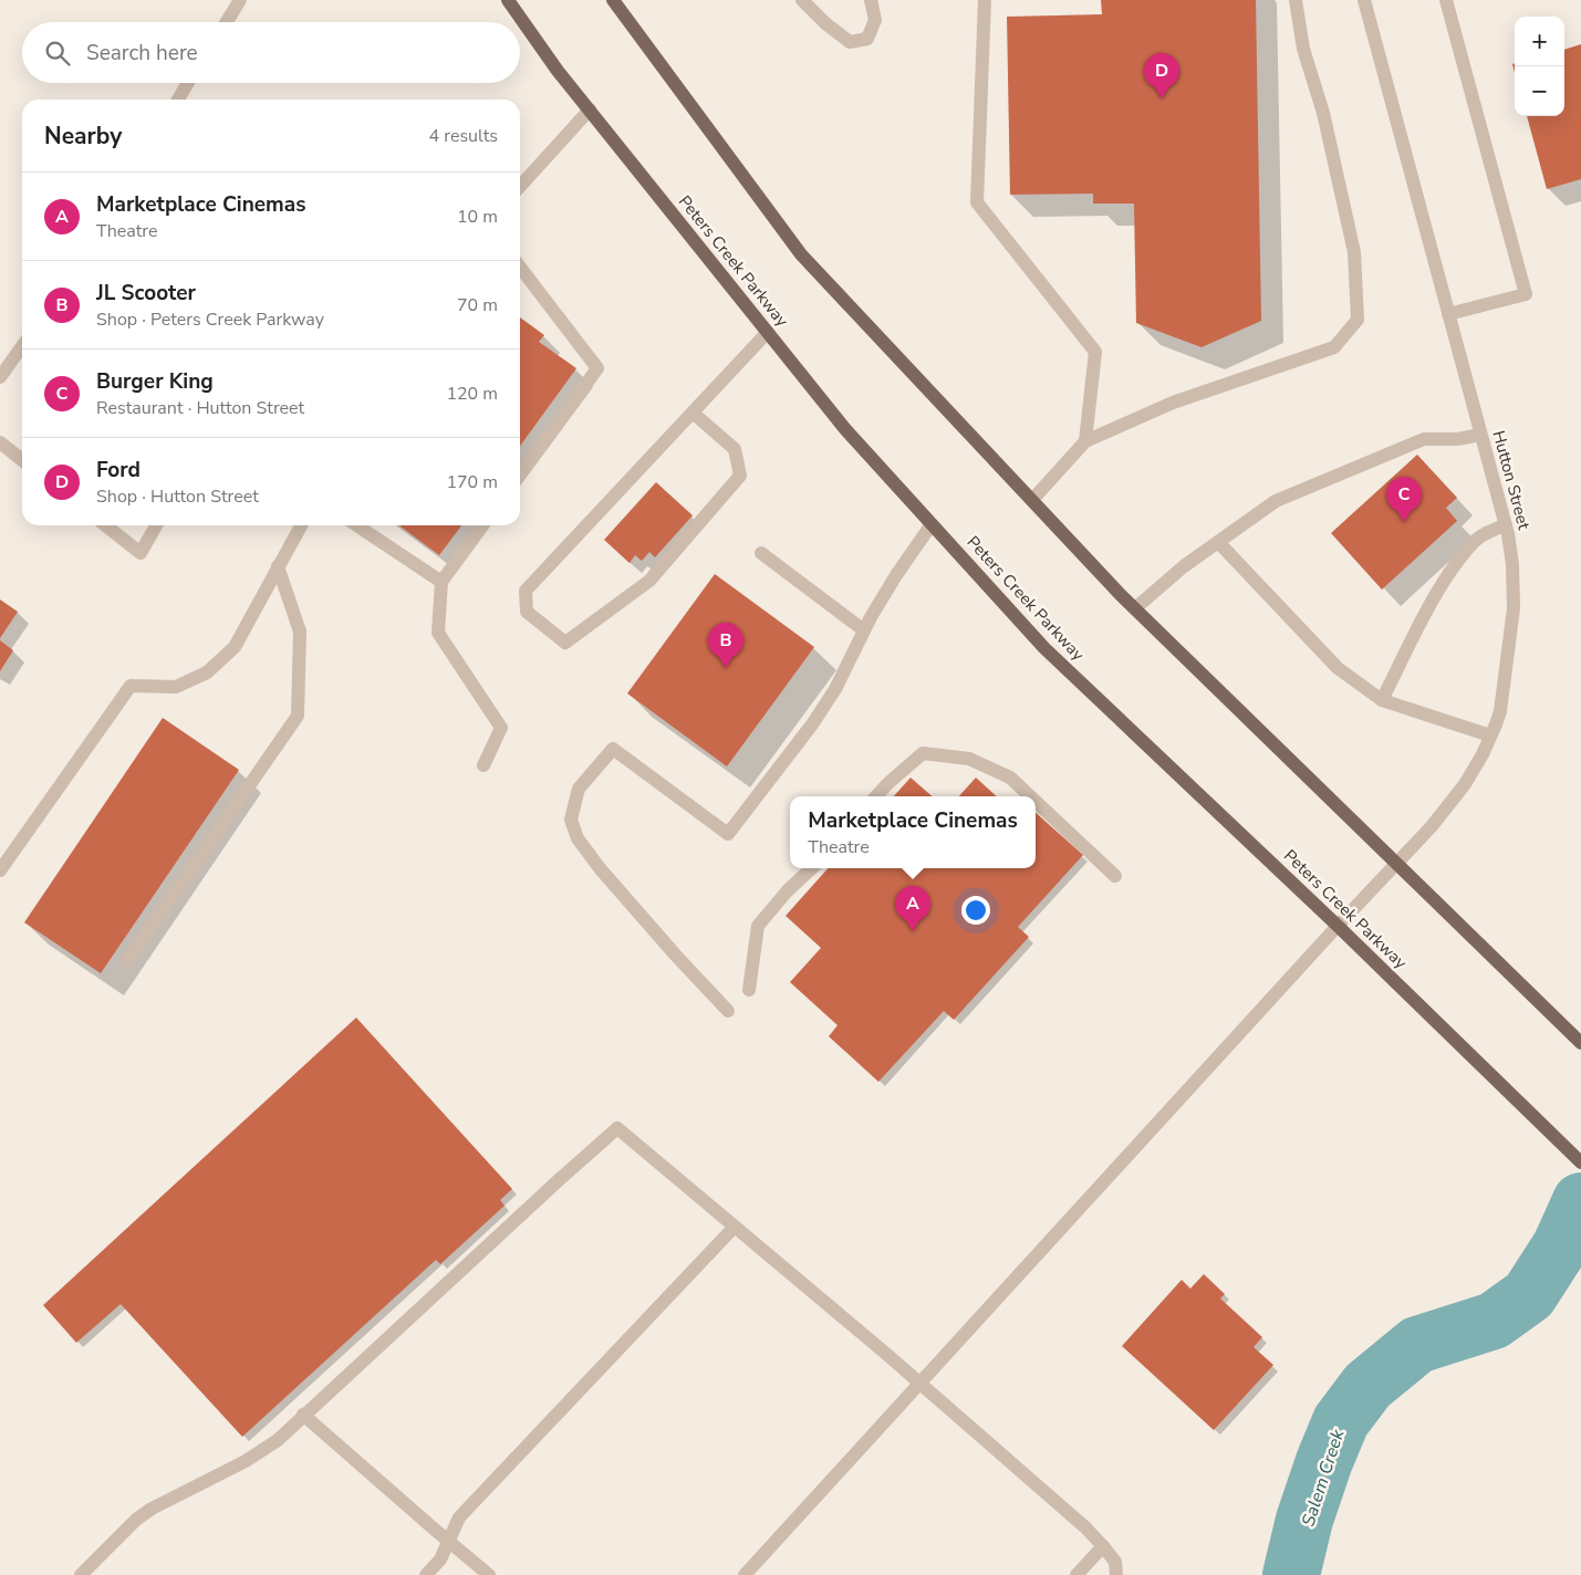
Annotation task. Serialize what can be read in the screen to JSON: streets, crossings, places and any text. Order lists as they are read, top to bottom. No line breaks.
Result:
{"streets":{"main road":["Peters Creek Parkway"],"street":["Hutton Street"]},"crossings":[["Peters Creek Parkway","Hutton Street"]],"water":["Salem Creek"],"page":{"map_buttons":["+","−"],"search":"Search here","pins":["D","C","B","A"],"heading":["Nearby","4 results"],"list":[{"mark":"A","name":"Marketplace Cinemas","note":"Theatre","value":"10 m"},{"mark":"B","name":"JL Scooter","note":"Shop · Peters Creek Parkway","value":"70 m"},{"mark":"C","name":"Burger King","note":"Restaurant · Hutton Street","value":"120 m"},{"mark":"D","name":"Ford","note":"Shop · Hutton Street","value":"170 m"}],"popup":["Marketplace Cinemas","Theatre"]}}
